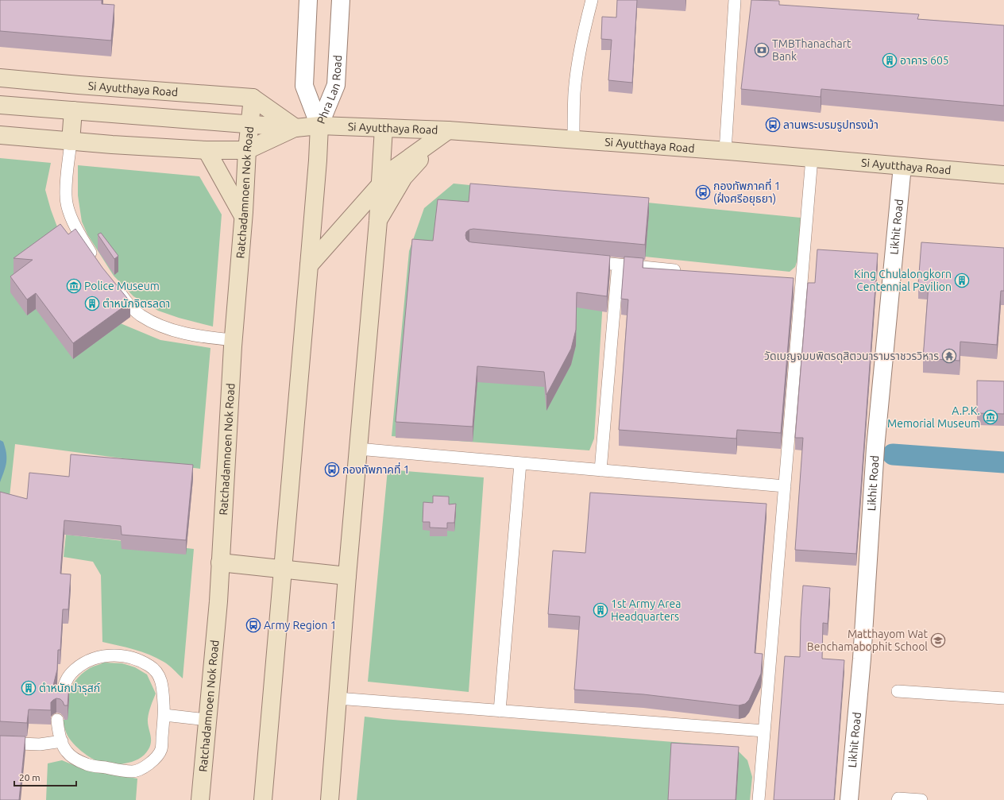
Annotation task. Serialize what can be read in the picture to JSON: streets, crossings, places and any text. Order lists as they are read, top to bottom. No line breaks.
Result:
{"streets":{"main road":["Si Ayutthaya Road","Ratchadamnoen Nok Road"],"street":["Phra Lan Road","Likhit Road"]},"crossings":[["Phra Lan Road","Si Ayutthaya Road"],["Si Ayutthaya Road","Ratchadamnoen Nok Road"],["Si Ayutthaya Road","Likhit Road"]],"places":{"bank":["TMBThanachart Bank"],"building":["อาคาร 605","King Chulalongkorn Centennial Pavilion","ตำหนักจิตรลดา","1st Army Area Headquarters","ตำหนักปารุสก์"],"bus stop":["ลานพระบรมรูปทรงม้า","กองทัพภาคที่ 1 (ฝั่งศรีอยุธยา)","กองทัพภาคที่ 1","Army Region 1"],"museum":["Police Museum","A.P.K. Memorial Museum"],"temple":["วัดเบญจมบพิตรดุสิตวนารามราชวรวิหาร"],"school or university":["Matthayom Wat Benchamabophit School"]},"scale_bar":"20 m"}
